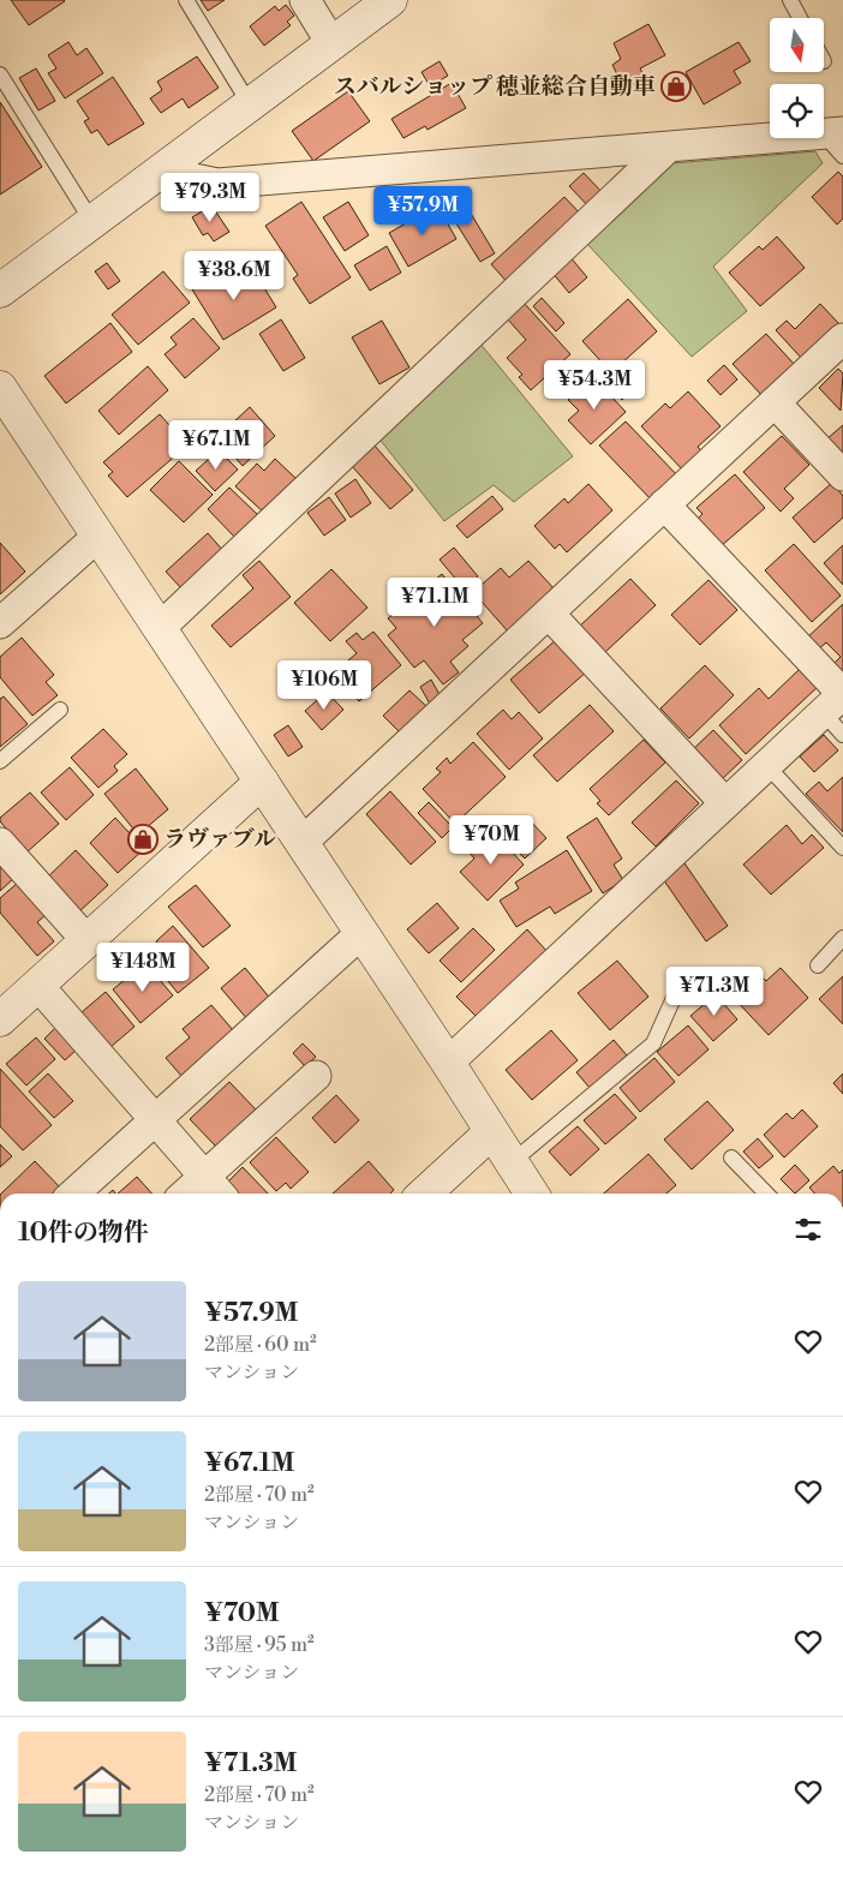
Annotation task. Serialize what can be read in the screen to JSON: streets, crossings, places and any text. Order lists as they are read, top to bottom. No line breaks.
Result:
{"places":{"shop":["スバルショップ 穂並総合自動車","ラヴァブル"]},"north":"bottom","page":{"price":["¥79.3M","¥57.9M","¥38.6M","¥54.3M","¥67.1M","¥71.1M","¥106M","¥70M","¥148M","¥71.3M"],"heading":"10件の物件","list":[{"name":"¥57.9M","note":"2部屋 · 60 m² · マンション"},{"name":"¥67.1M","note":"2部屋 · 70 m² · マンション"},{"name":"¥70M","note":"3部屋 · 95 m² · マンション"},{"name":"¥71.3M","note":"2部屋 · 70 m² · マンション"}]}}
